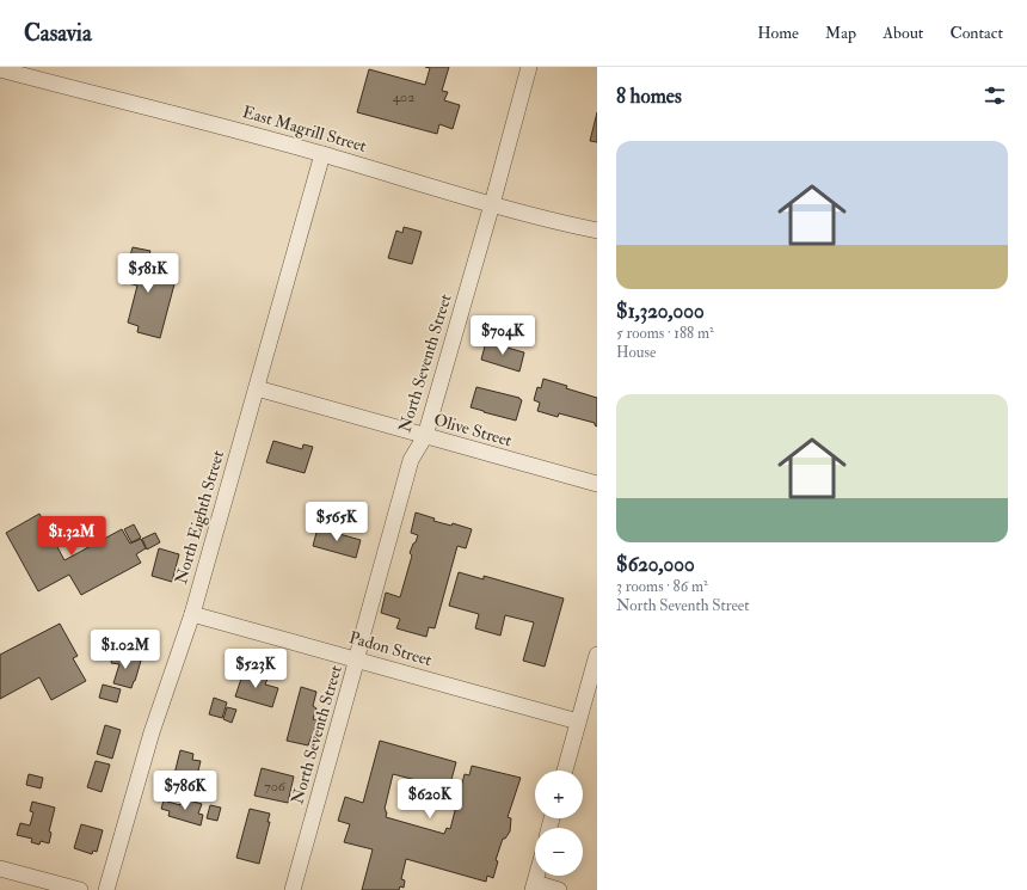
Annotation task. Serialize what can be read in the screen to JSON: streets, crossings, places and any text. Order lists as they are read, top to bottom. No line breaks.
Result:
{"streets":{"street":["East Magrill Street","North Seventh Street","Olive Street","North Eighth Street","Padon Street"]},"crossings":[["East Magrill Street","North Seventh Street"],["East Magrill Street","North Eighth Street"],["North Seventh Street","Olive Street"],["North Seventh Street","Padon Street"],["Olive Street","North Eighth Street"],["North Eighth Street","Padon Street"]],"house_numbers":["402","706"],"page":{"header":"Casavia","nav":["Home","Map","About","Contact"],"heading":"8 homes","list":[{"name":"$1,320,000","note":"5 rooms · 188 m² · House"},{"name":"$620,000","note":"3 rooms · 86 m² · North Seventh Street"}],"price":["$581K","$704K","$565K","$1.32M","$1.02M","$523K","$786K","$620K"],"map_buttons":["+","−"]}}
